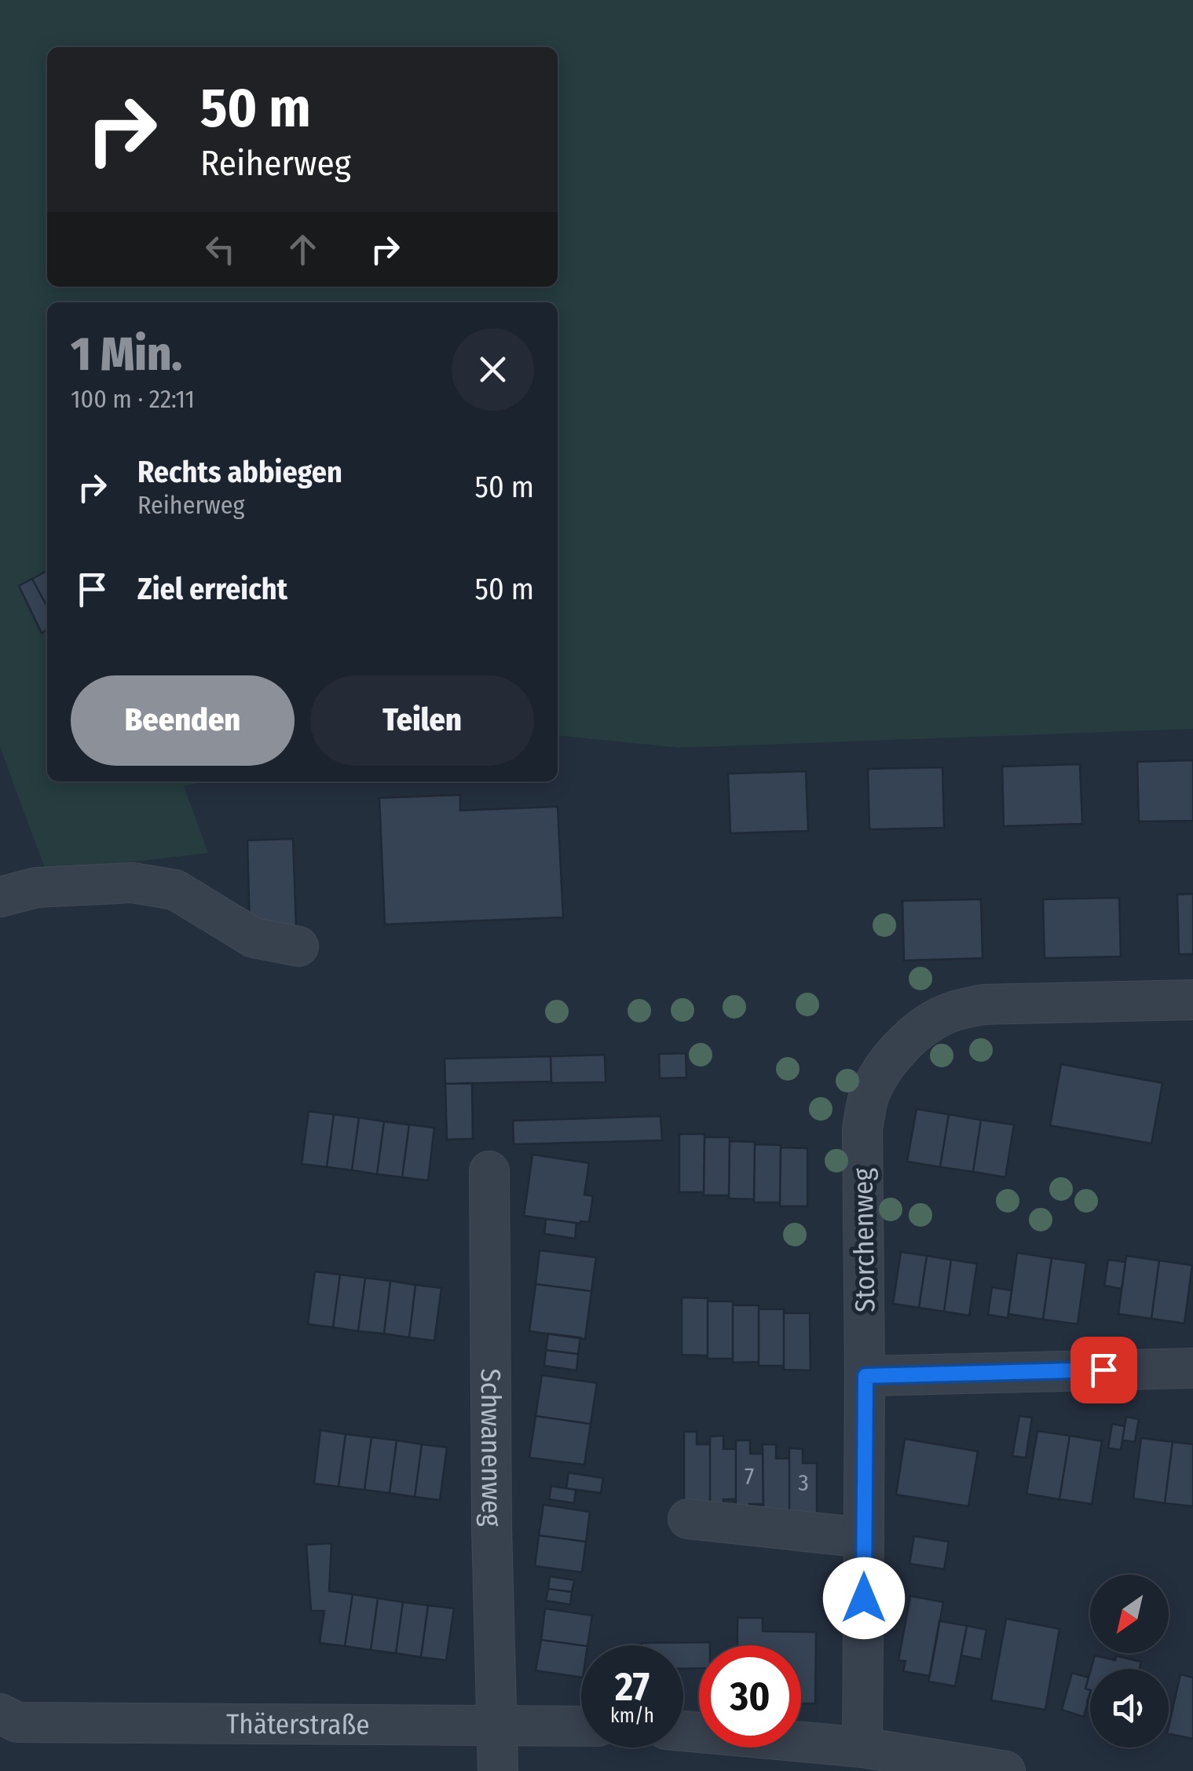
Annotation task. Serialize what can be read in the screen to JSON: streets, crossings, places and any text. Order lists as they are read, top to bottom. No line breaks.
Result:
{"streets":{"street":["Storchenweg","Schwanenweg","Thäterstraße"]},"crossings":[["Schwanenweg","Thäterstraße"]],"house_numbers":["7","3"],"north":"bottom left","page":{"turn":["50 m","Reiherweg"],"heading":["1 Min.","100 m · 22:11"],"list":[{"name":"Rechts abbiegen","note":"Reiherweg","value":"50 m"},{"name":"Ziel erreicht","value":"50 m"}],"buttons":["Beenden","Teilen"],"speed":"27 km/h","limit":"30"}}
